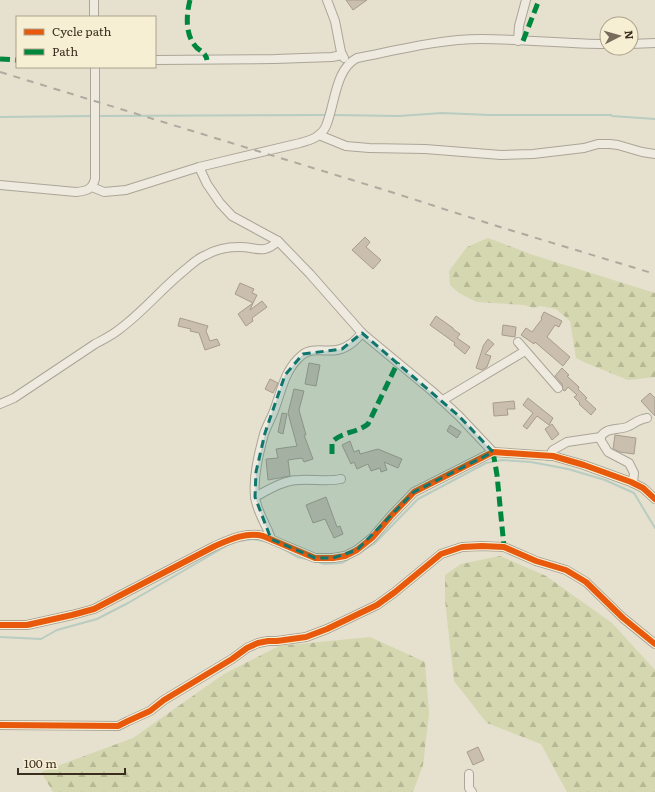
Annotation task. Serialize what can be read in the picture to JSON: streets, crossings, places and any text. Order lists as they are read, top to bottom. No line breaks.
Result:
{"legend":["Cycle path","Path"],"scale_bar":"100 m","north":"right"}
